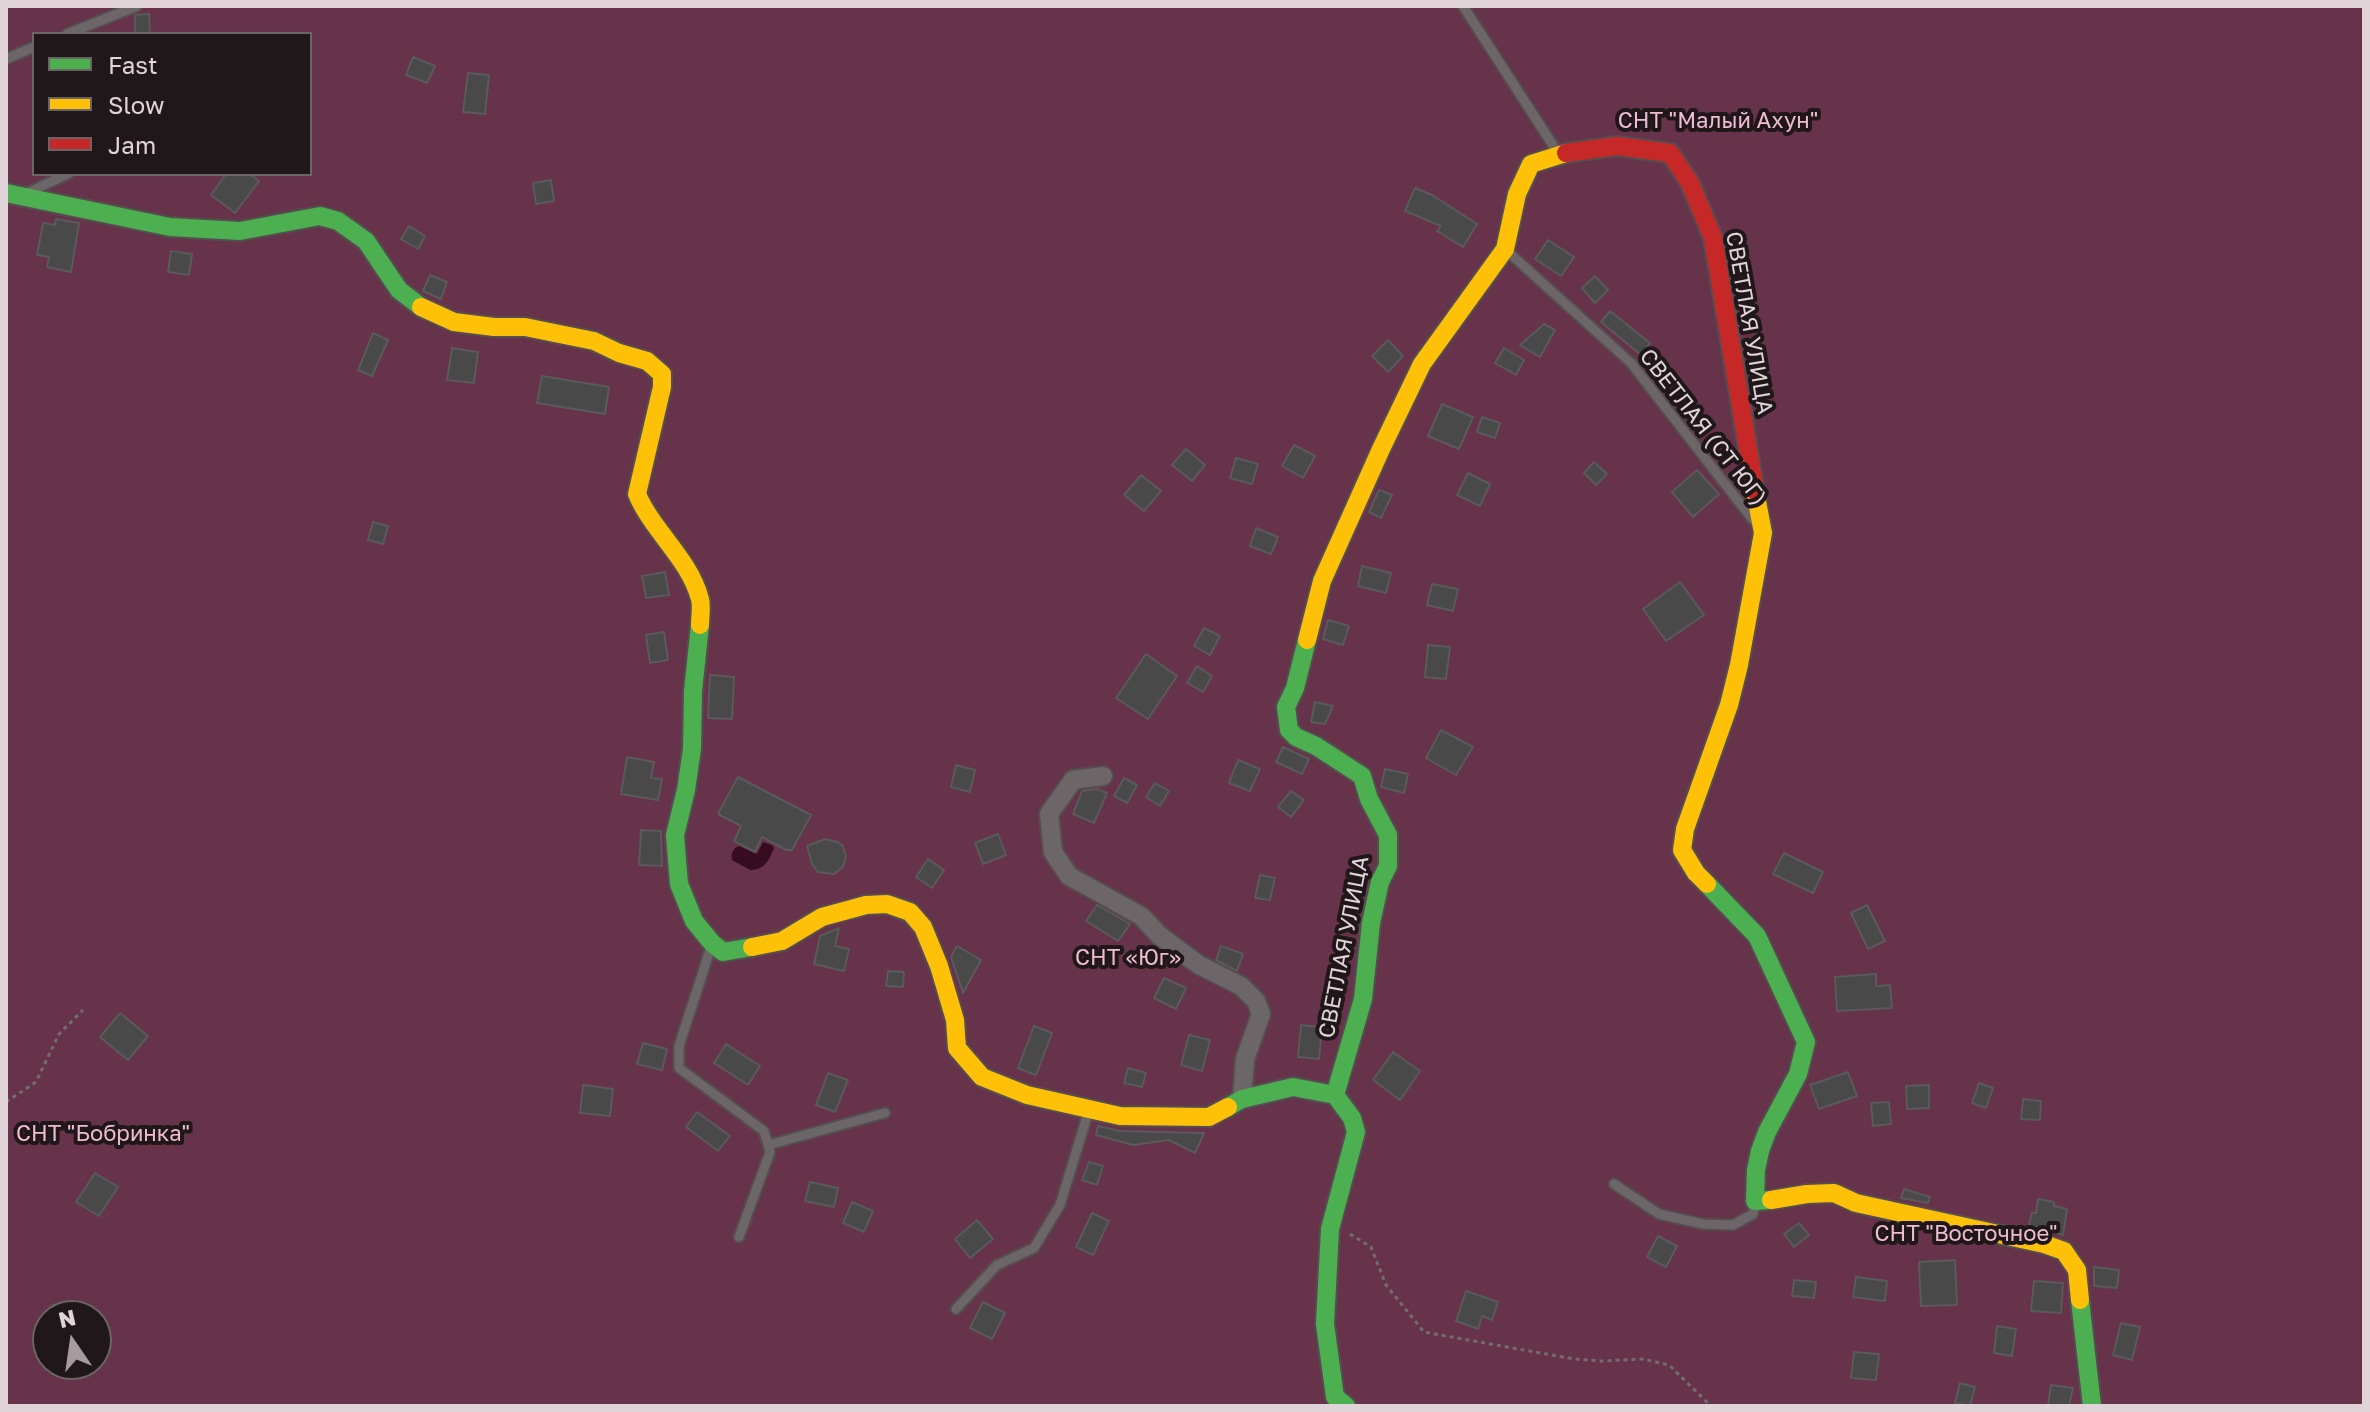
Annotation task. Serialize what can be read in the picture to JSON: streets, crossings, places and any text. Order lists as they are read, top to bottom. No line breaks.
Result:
{"streets":{"street":["СВЕТЛАЯ УЛИЦА"],"lane":["СВЕТЛАЯ (СТ ЮГ)"]},"crossings":[["СВЕТЛАЯ УЛИЦА","СВЕТЛАЯ (СТ ЮГ)"]],"parks":["СНТ \"Малый Ахун\"","СНТ «Юг»","СНТ \"Бобринка\"","СНТ \"Восточное\""],"legend":["Fast","Slow","Jam"],"north":"top"}
